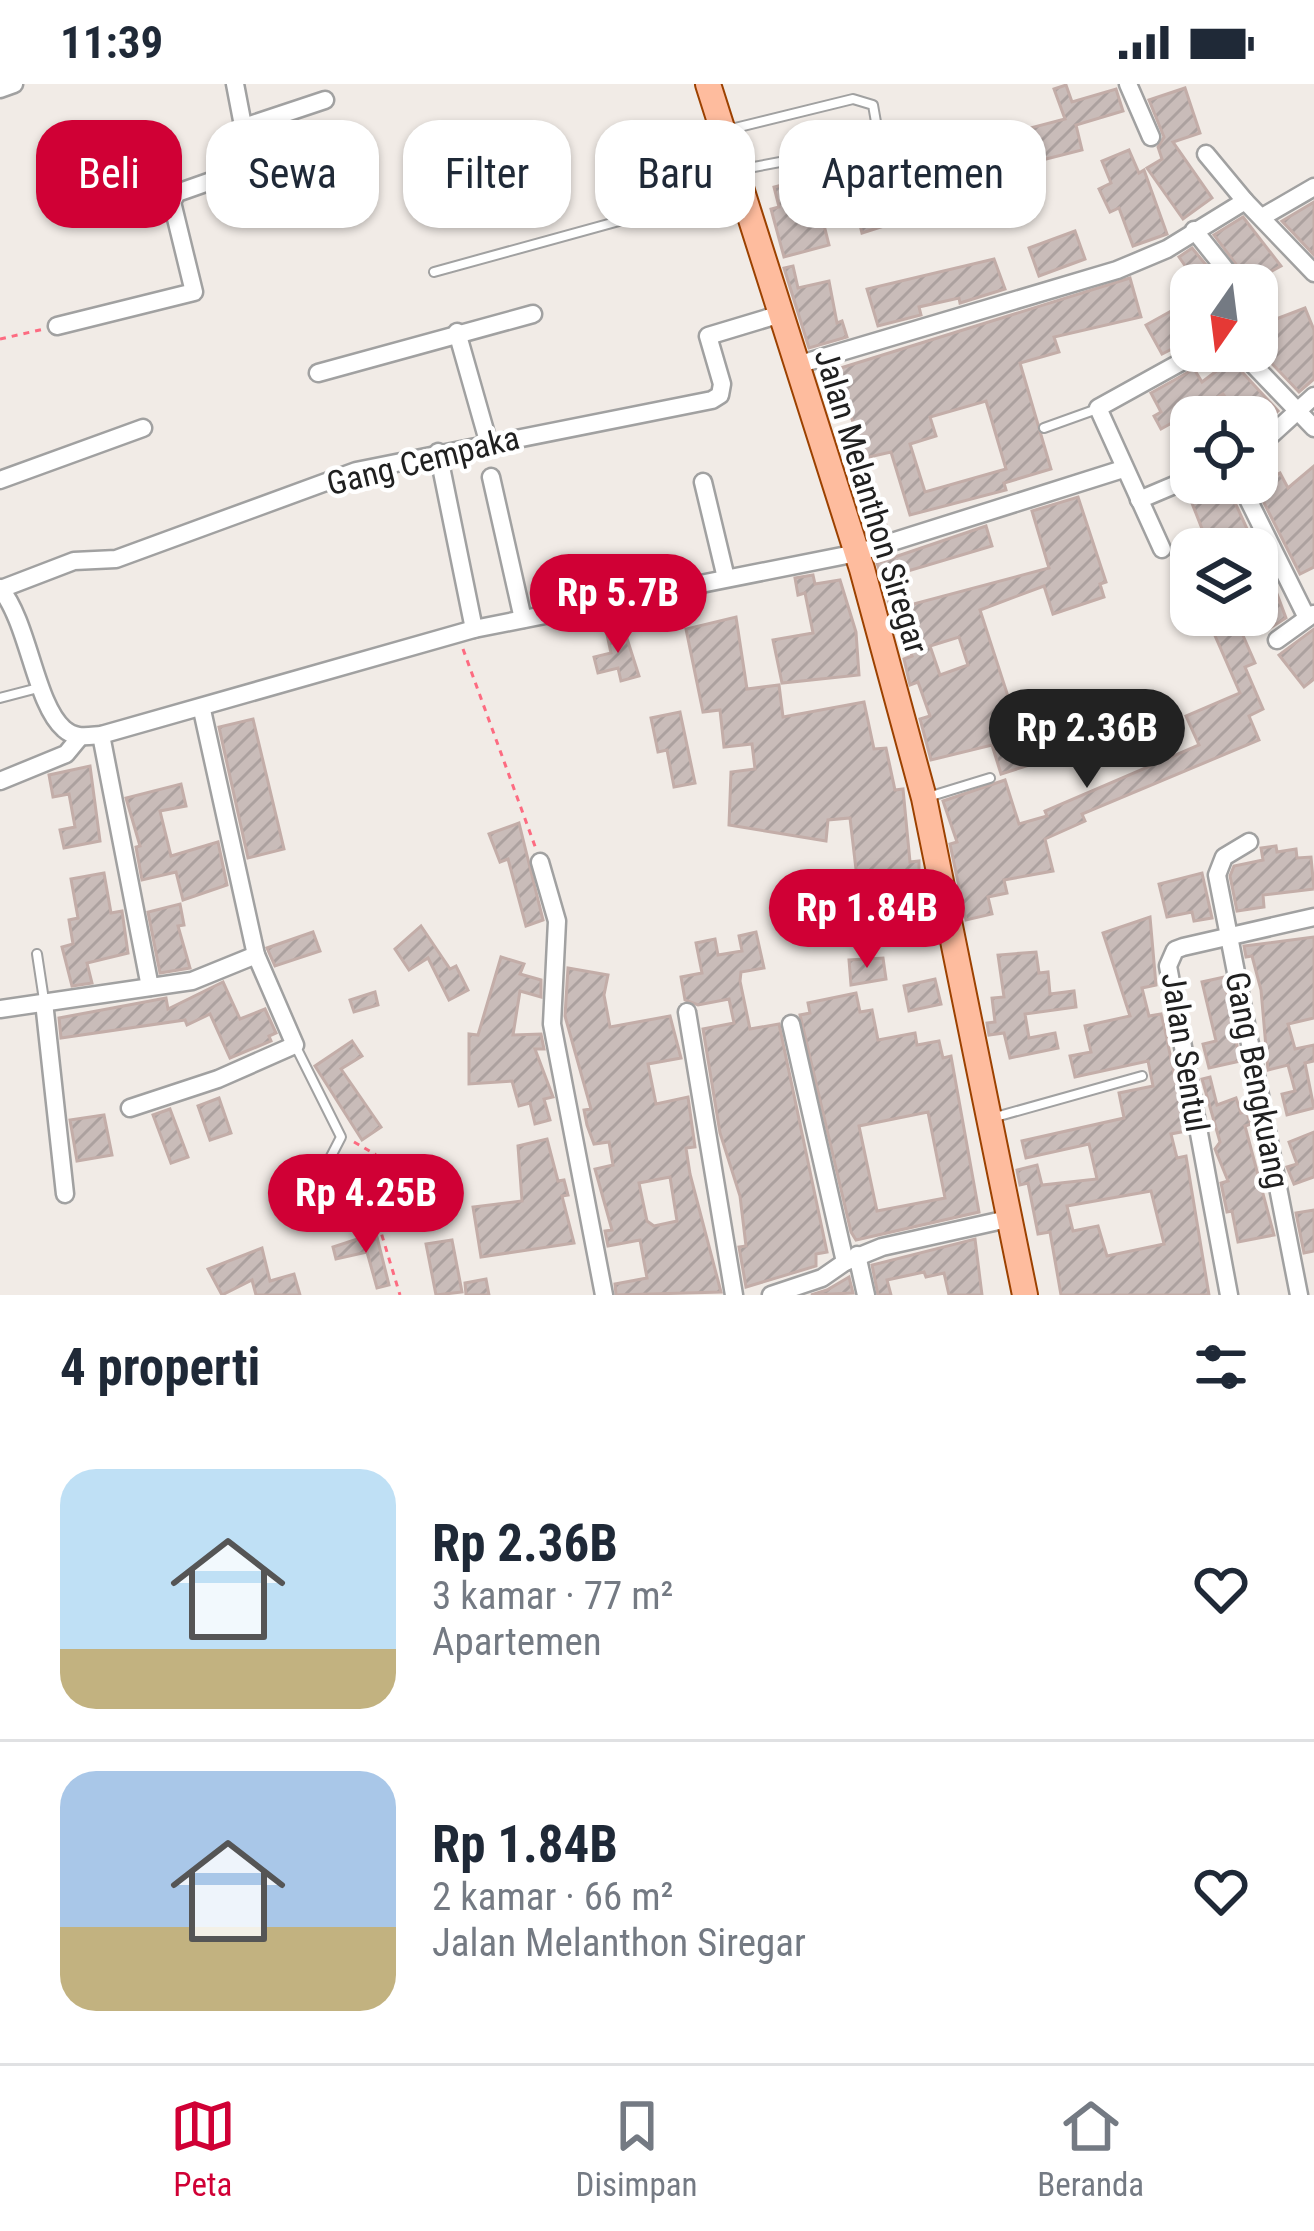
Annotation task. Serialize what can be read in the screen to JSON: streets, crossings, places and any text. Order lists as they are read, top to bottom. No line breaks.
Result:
{"streets":{"main road":["Jalan Melanthon Siregar"],"street":["Gang Cempaka","Jalan Sentul","Gang Bengkuang"]},"crossings":[["Gang Cempaka","Jalan Melanthon Siregar"],["Jalan Sentul","Gang Bengkuang"]],"north":"bottom","page":{"status":"11:39","chip":["Beli","Sewa","Filter","Baru","Apartemen"],"price":["Rp 5.7B","Rp 2.36B","Rp 1.84B","Rp 4.25B"],"heading":"4 properti","list":[{"name":"Rp 2.36B","note":"3 kamar · 77 m² · Apartemen"},{"name":"Rp 1.84B","note":"2 kamar · 66 m² · Jalan Melanthon Siregar"}],"tabs":["Peta","Disimpan","Beranda"]}}
